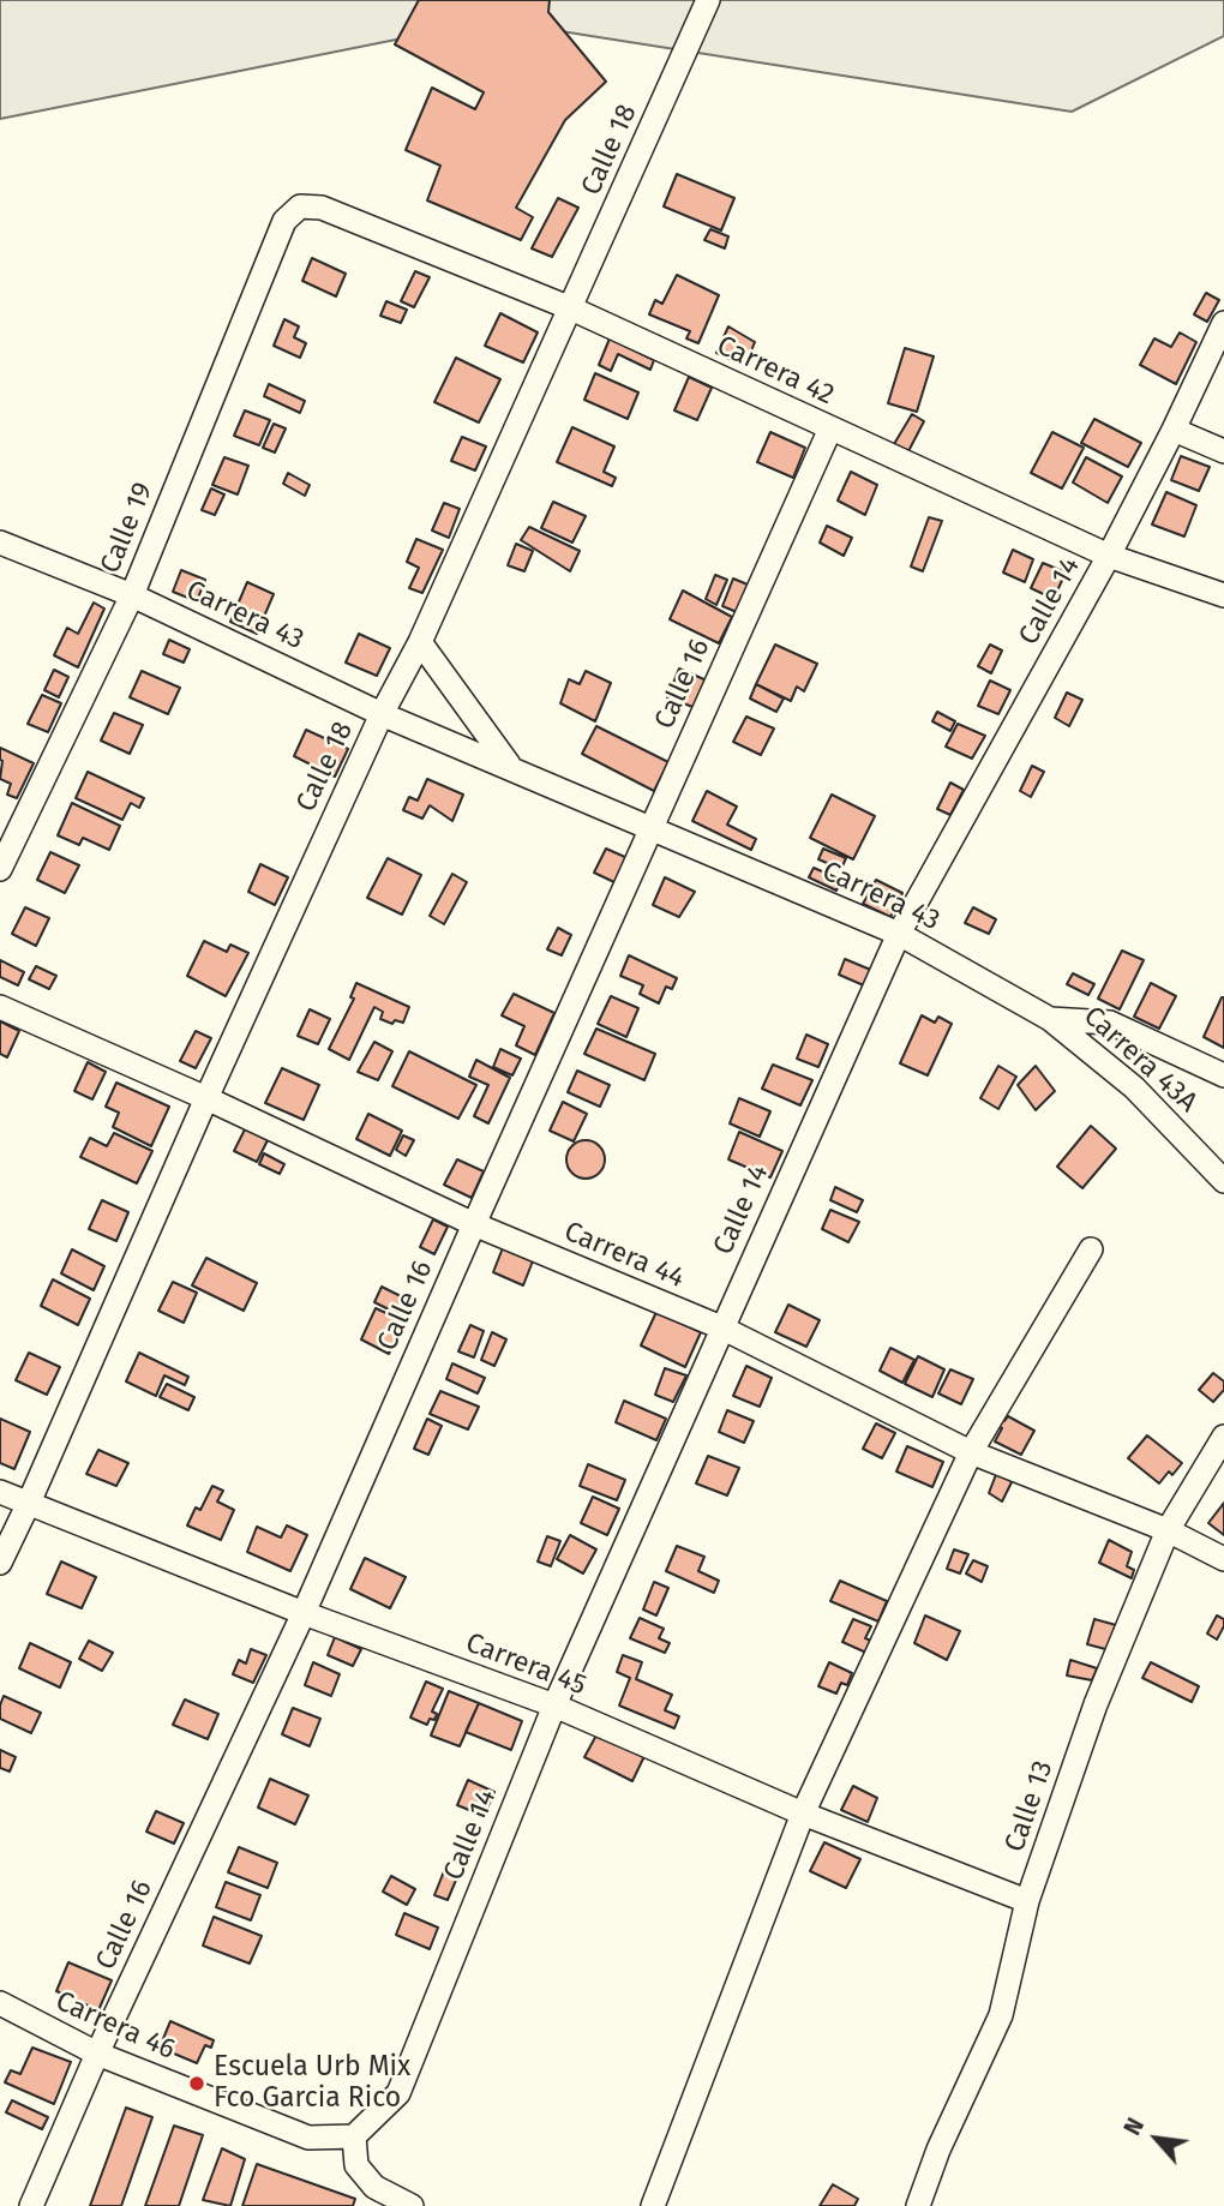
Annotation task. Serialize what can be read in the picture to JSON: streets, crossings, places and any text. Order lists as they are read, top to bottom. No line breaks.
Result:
{"streets":{"street":["Calle 18","Carrera 42","Calle 19","Calle 14","Carrera 43","Calle 16","Carrera 43A","Carrera 44","Carrera 45","Calle 13","Carrera 46"]},"crossings":[["Calle 18","Carrera 42"],["Calle 18","Carrera 43"],["Calle 18","Carrera 44"],["Calle 18","Carrera 45"],["Carrera 42","Calle 19"],["Carrera 42","Calle 14"],["Carrera 42","Calle 16"],["Calle 19","Carrera 43"],["Calle 14","Carrera 43"],["Calle 14","Carrera 44"],["Calle 14","Carrera 45"],["Calle 14","Carrera 46"],["Carrera 43","Calle 16"],["Carrera 43","Carrera 43A"],["Calle 16","Carrera 44"],["Calle 16","Carrera 45"],["Calle 16","Carrera 46"],["Carrera 44","Calle 13"],["Carrera 45","Calle 13"]],"places":["Escuela Urb Mix Fco Garcia Rico"],"north":"top left"}
